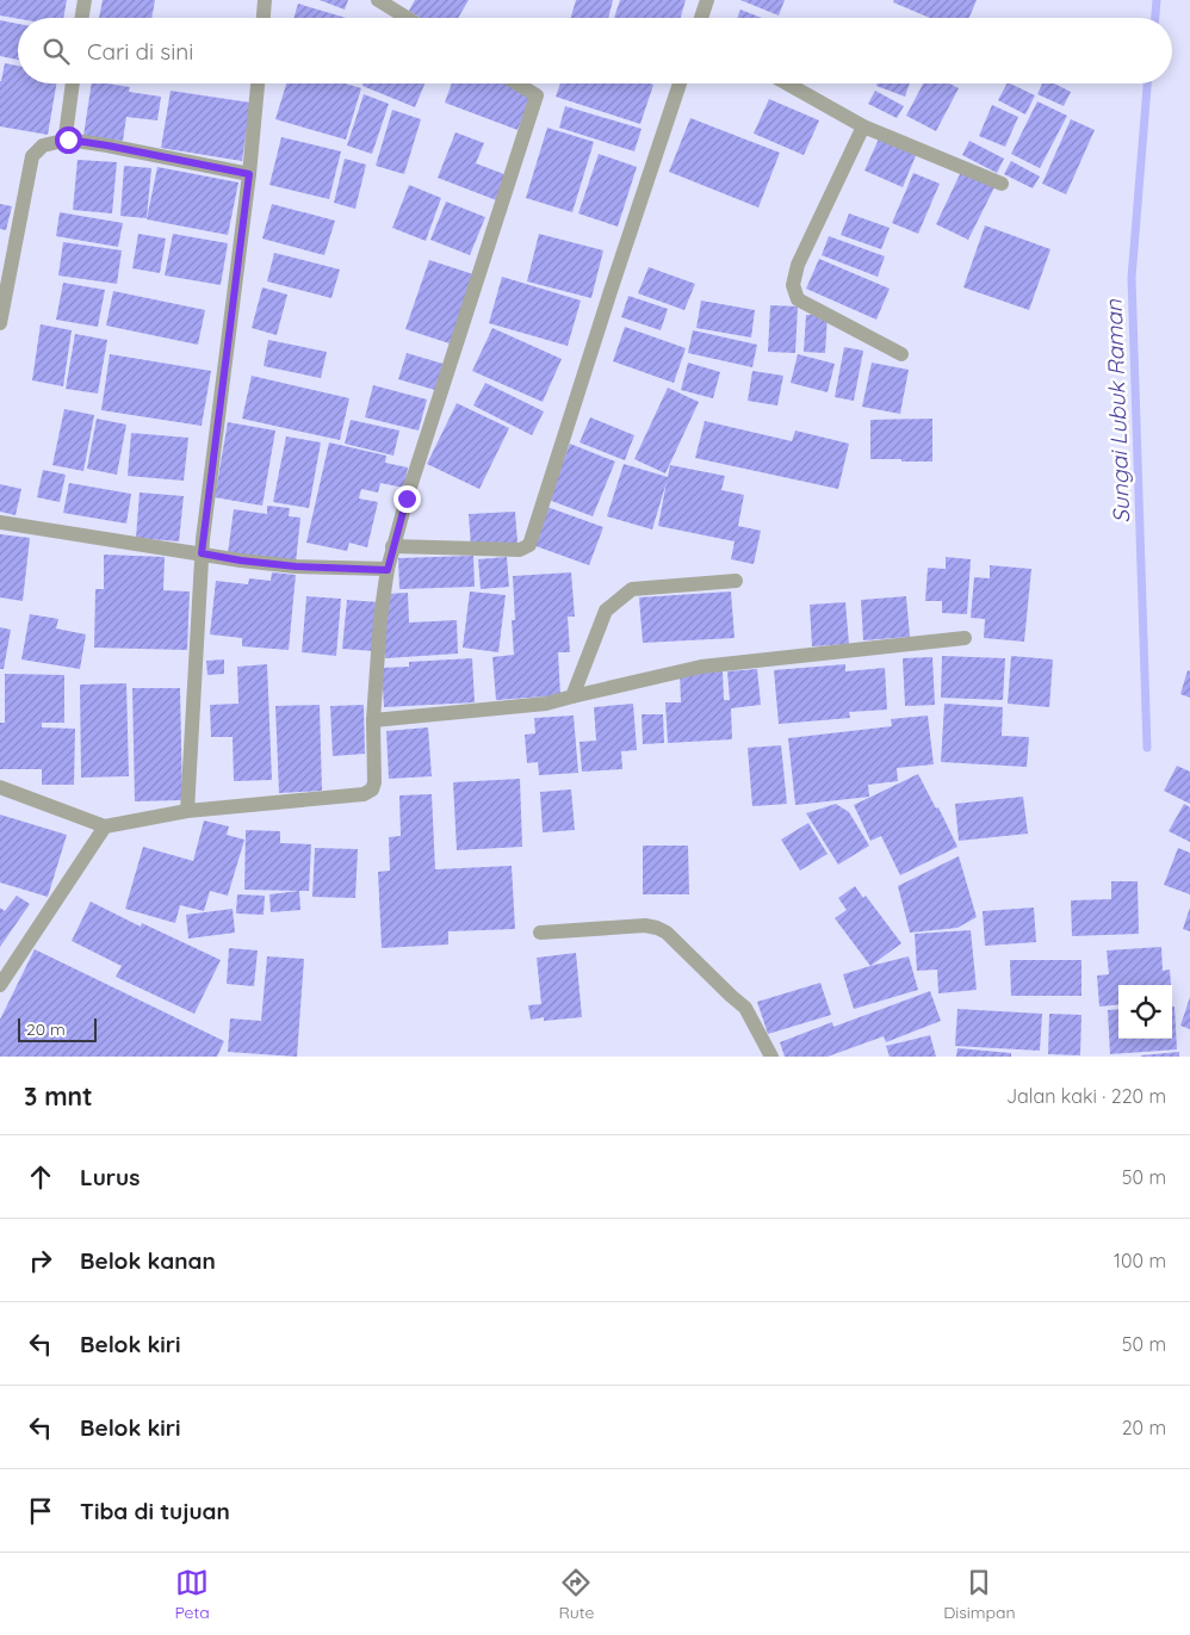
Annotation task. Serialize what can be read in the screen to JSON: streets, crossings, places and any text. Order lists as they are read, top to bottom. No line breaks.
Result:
{"water":["Sungai Lubuk Raman"],"scale_bar":"20 m","page":{"search":"Cari di sini","scale":"20 m","heading":["3 mnt","Jalan kaki · 220 m"],"list":[["Lurus","50 m"],["Belok kanan","100 m"],["Belok kiri","50 m"],["Belok kiri","20 m"],"Tiba di tujuan"],"nav":["Peta","Rute","Disimpan"]}}
